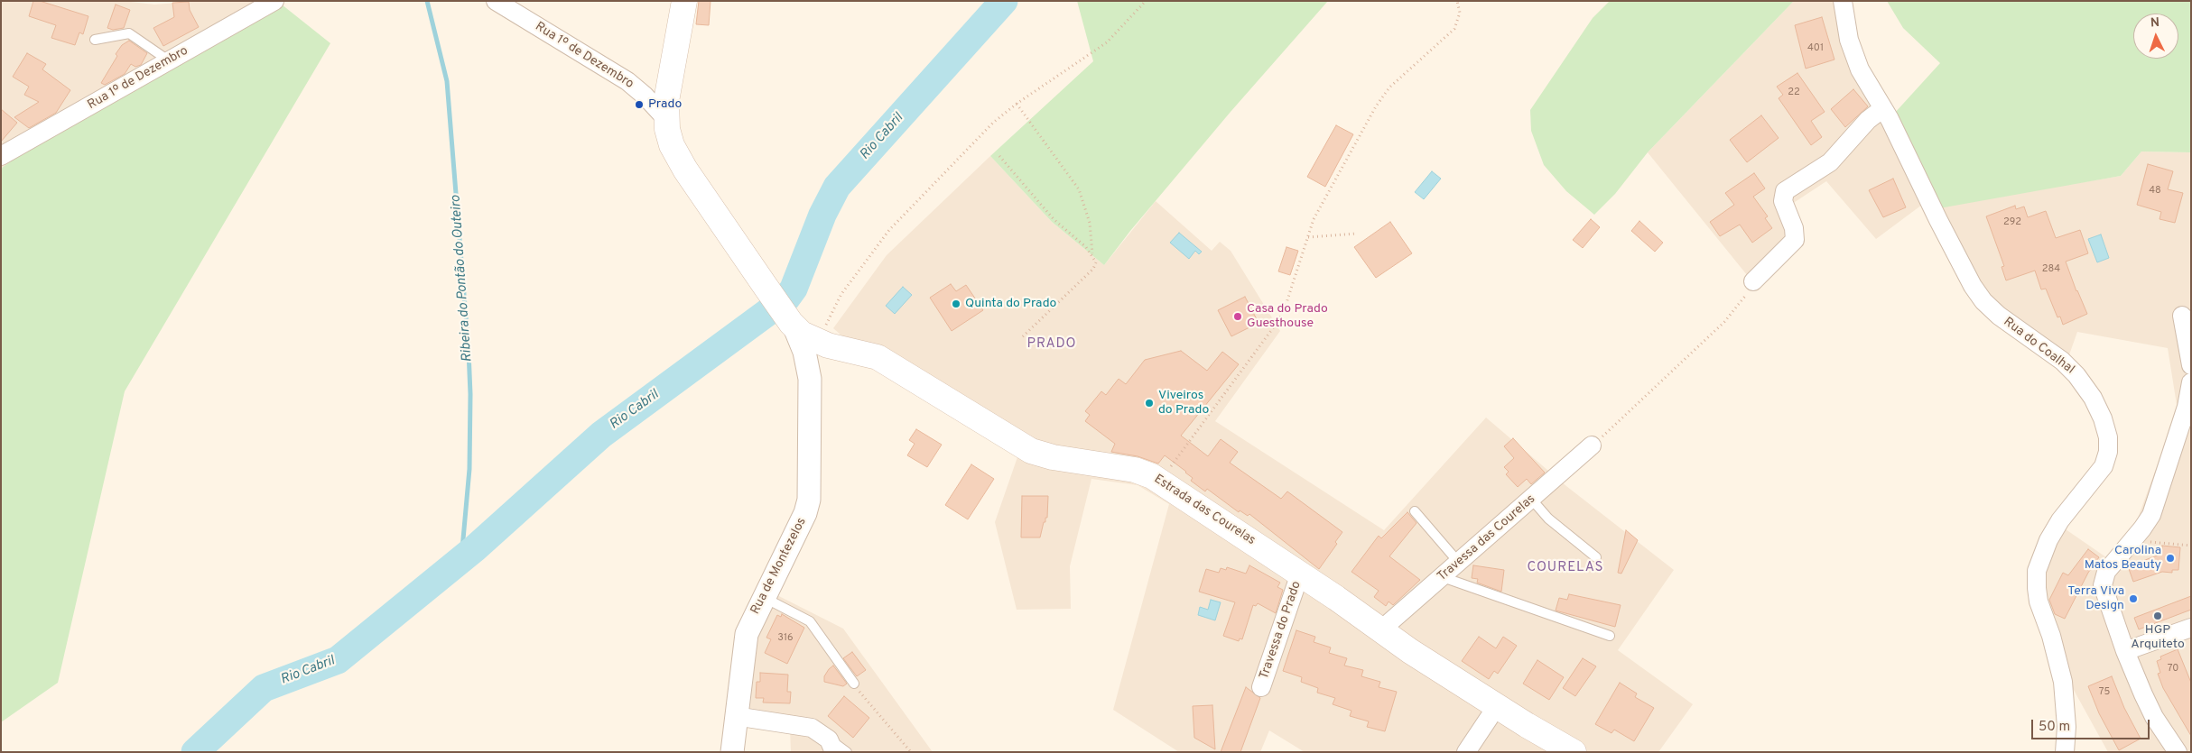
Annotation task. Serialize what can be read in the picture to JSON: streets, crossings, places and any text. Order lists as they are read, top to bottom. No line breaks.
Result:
{"streets":{"main road":["Estrada das Courelas"],"street":["Rua 1º de Dezembro","Rua do Coalhal","Travessa das Courelas","Rua de Montezelos","Travessa do Prado"]},"crossings":[["Rua 1º de Dezembro","Estrada das Courelas"],["Estrada das Courelas","Travessa das Courelas"],["Estrada das Courelas","Rua de Montezelos"],["Estrada das Courelas","Travessa do Prado"]],"districts":["PRADO","COURELAS"],"water":["Rio Cabril","Ribeira do Pontão do Outeiro"],"places":["Prado","Quinta do Prado","Casa do Prado Guesthouse","Viveiros do Prado","Carolina Matos Beauty","Terra Viva Design","HGP Arquiteto"],"house_numbers":["401","22","48","292","284","316","70","75"],"scale_bar":"50 m","north":"top"}
